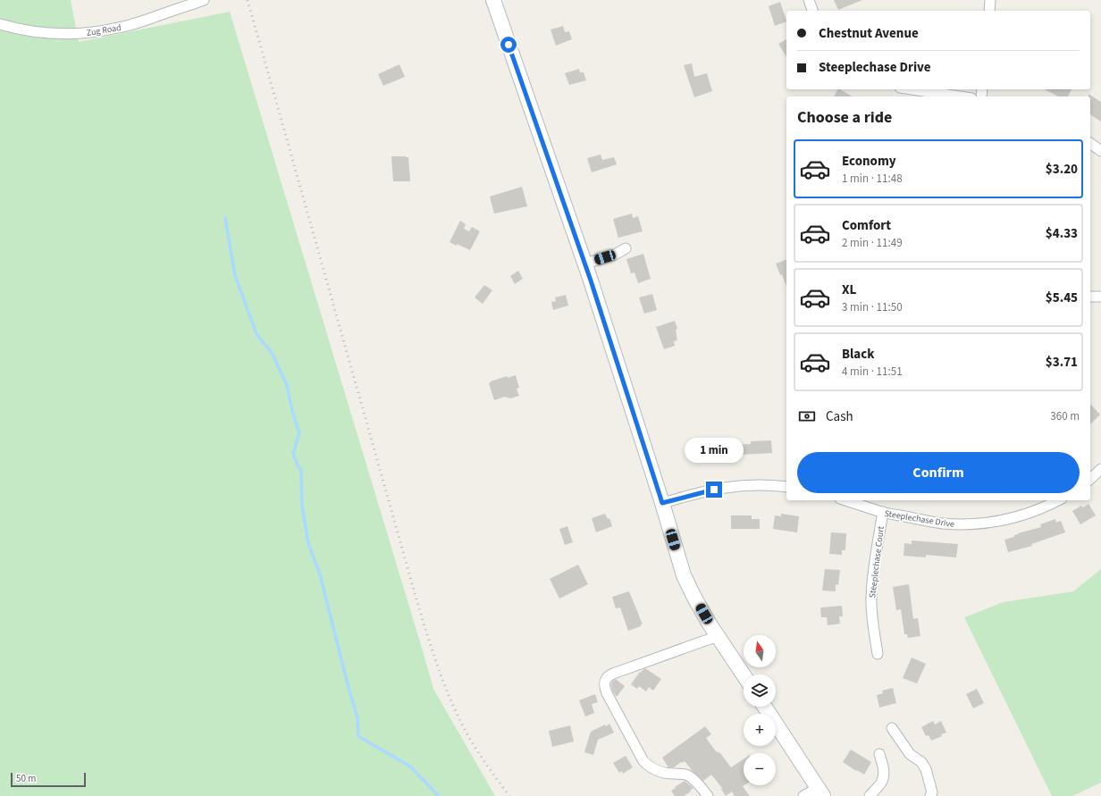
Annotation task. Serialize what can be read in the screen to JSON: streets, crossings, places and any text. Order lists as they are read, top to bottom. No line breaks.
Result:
{"streets":{"street":["Zug Road","Steeplechase Drive","Steeplechase Court"]},"crossings":[["Steeplechase Drive","Steeplechase Court"]],"scale_bar":"50 m","north":"top","page":{"banner":["Chestnut Avenue","Steeplechase Drive"],"heading":"Choose a ride","list":[{"name":"Economy","note":"1 min · 11:48","value":"$3.20"},{"name":"Comfort","note":"2 min · 11:49","value":"$4.33"},{"name":"XL","note":"3 min · 11:50","value":"$5.45"},{"name":"Black","note":"4 min · 11:51","value":"$3.71"}],"pay":["Cash","360 m"],"bubble":"1 min","buttons":"Confirm","map_buttons":["+","−"],"scale":"50 m"}}
